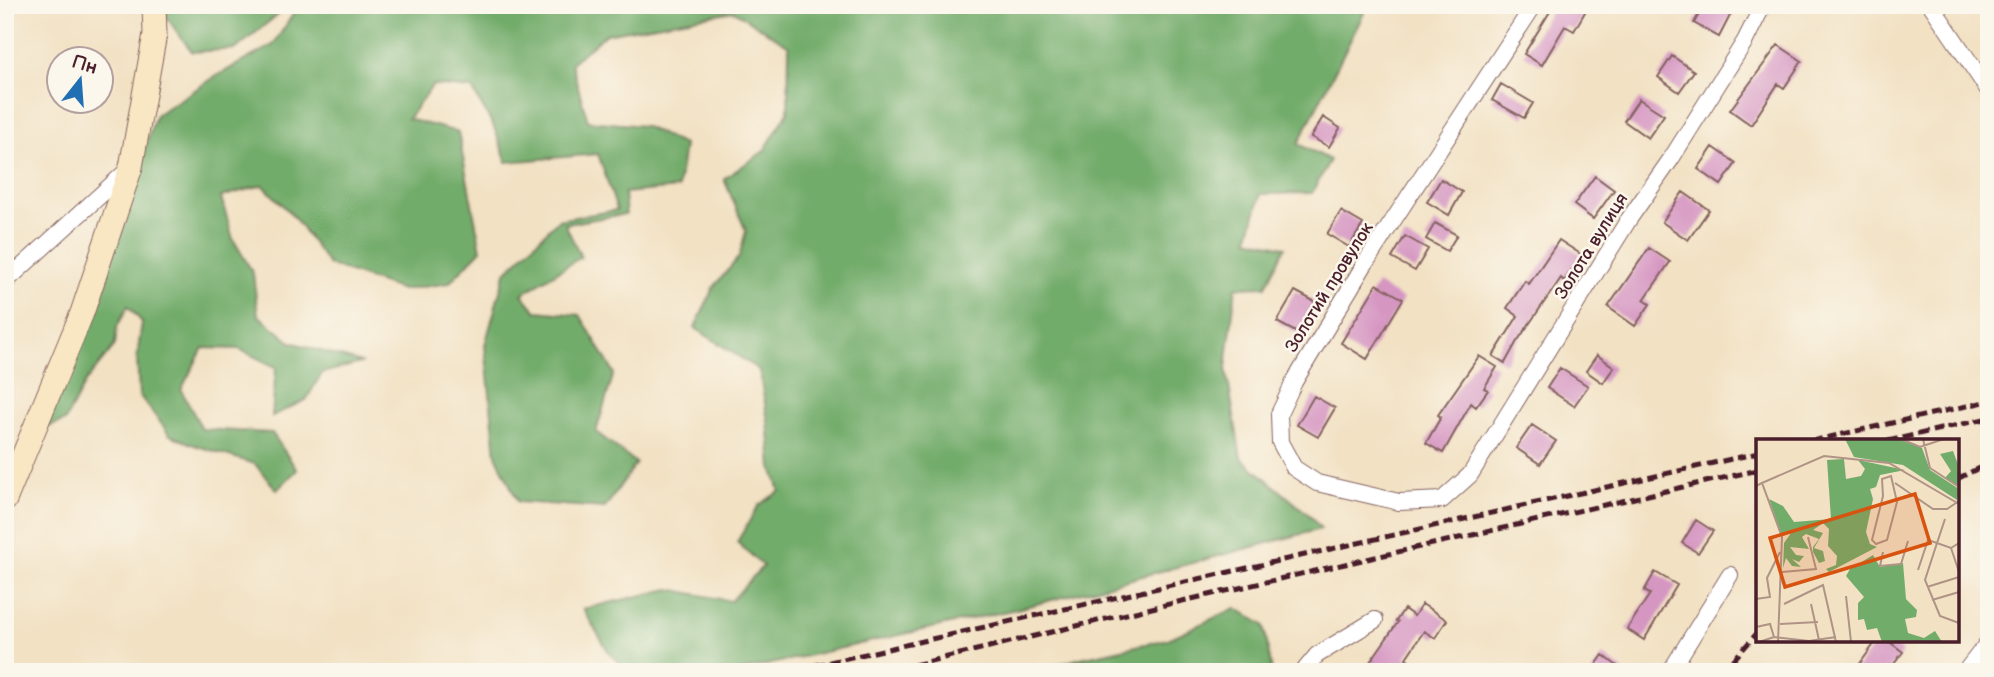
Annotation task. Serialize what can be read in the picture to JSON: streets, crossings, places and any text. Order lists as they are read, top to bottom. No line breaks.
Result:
{"streets":{"street":["Золота вулиця","Золотий провулок"]},"crossings":[["Золота вулиця","Золотий провулок"]],"north":"top"}
